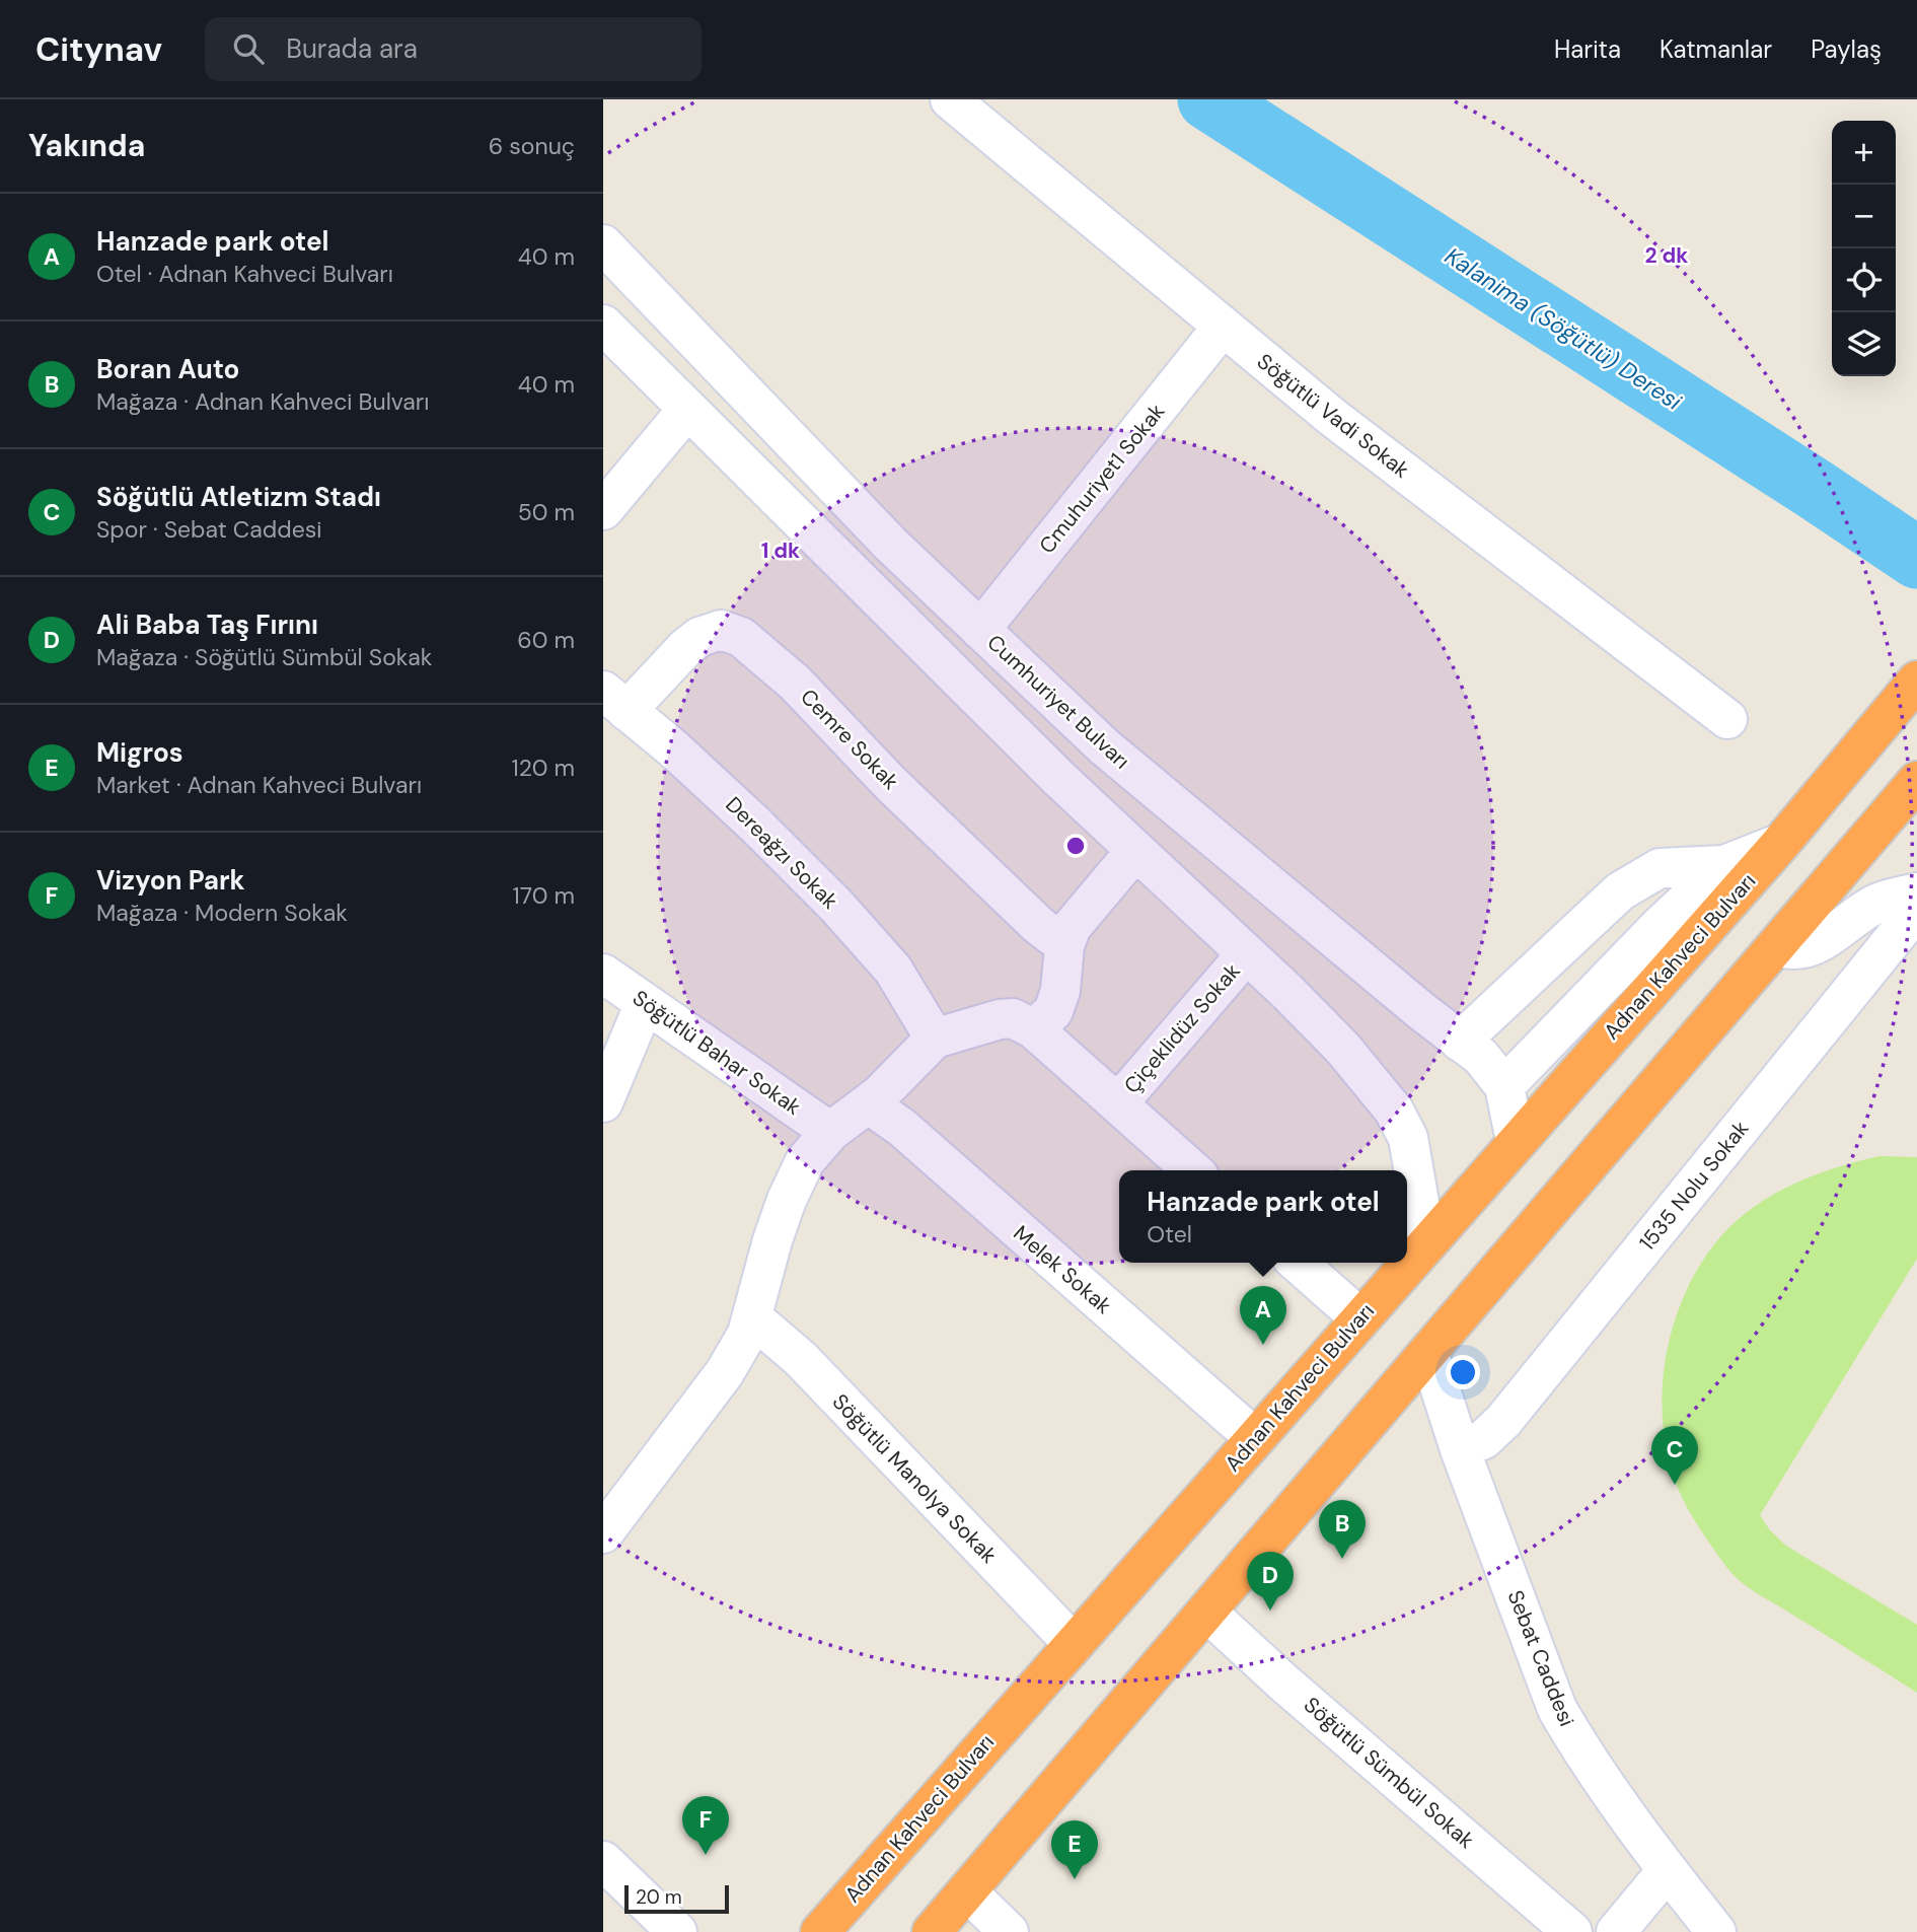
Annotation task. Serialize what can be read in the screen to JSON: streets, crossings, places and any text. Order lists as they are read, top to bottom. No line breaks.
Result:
{"streets":{"highway":["Adnan Kahveci Bulvarı"],"street":["Söğütlü Vadi Sokak","Cmuhuriyet1 Sokak","Cumhuriyet Bulvarı","Cemre Sokak","Dereağzı Sokak","Çiçeklidüz Sokak","Söğütlü Bahar Sokak","1535 Nolu Sokak","Melek Sokak","Söğütlü Manolya Sokak","Sebat Caddesi","Söğütlü Sümbül Sokak"]},"crossings":[["Söğütlü Vadi Sokak","Cmuhuriyet1 Sokak"],["Cmuhuriyet1 Sokak","Cumhuriyet Bulvarı"],["Cumhuriyet Bulvarı","Adnan Kahveci Bulvarı"],["Cemre Sokak","Dereağzı Sokak"],["Adnan Kahveci Bulvarı","Melek Sokak"],["Adnan Kahveci Bulvarı","Söğütlü Manolya Sokak"],["1535 Nolu Sokak","Sebat Caddesi"]],"water":["Kalanima (Söğütlü) Deresi"],"scale_bar":"20 m","page":{"header":"Citynav","search":"Burada ara","nav":["Harita","Katmanlar","Paylaş"],"heading":["Yakında","6 sonuç"],"map_buttons":["+","−"],"list":[{"mark":"A","name":"Hanzade park otel","note":"Otel · Adnan Kahveci Bulvarı","value":"40 m"},{"mark":"B","name":"Boran Auto","note":"Mağaza · Adnan Kahveci Bulvarı","value":"40 m"},{"mark":"C","name":"Söğütlü Atletizm Stadı","note":"Spor · Sebat Caddesi","value":"50 m"},{"mark":"D","name":"Ali Baba Taş Fırını","note":"Mağaza · Söğütlü Sümbül Sokak","value":"60 m"},{"mark":"E","name":"Migros","note":"Market · Adnan Kahveci Bulvarı","value":"120 m"},{"mark":"F","name":"Vizyon Park","note":"Mağaza · Modern Sokak","value":"170 m"}],"popup":["Hanzade park otel","Otel"],"pins":["A","C","B","D","F","E"],"scale":"20 m"},"rings":["2 dk","1 dk"]}
